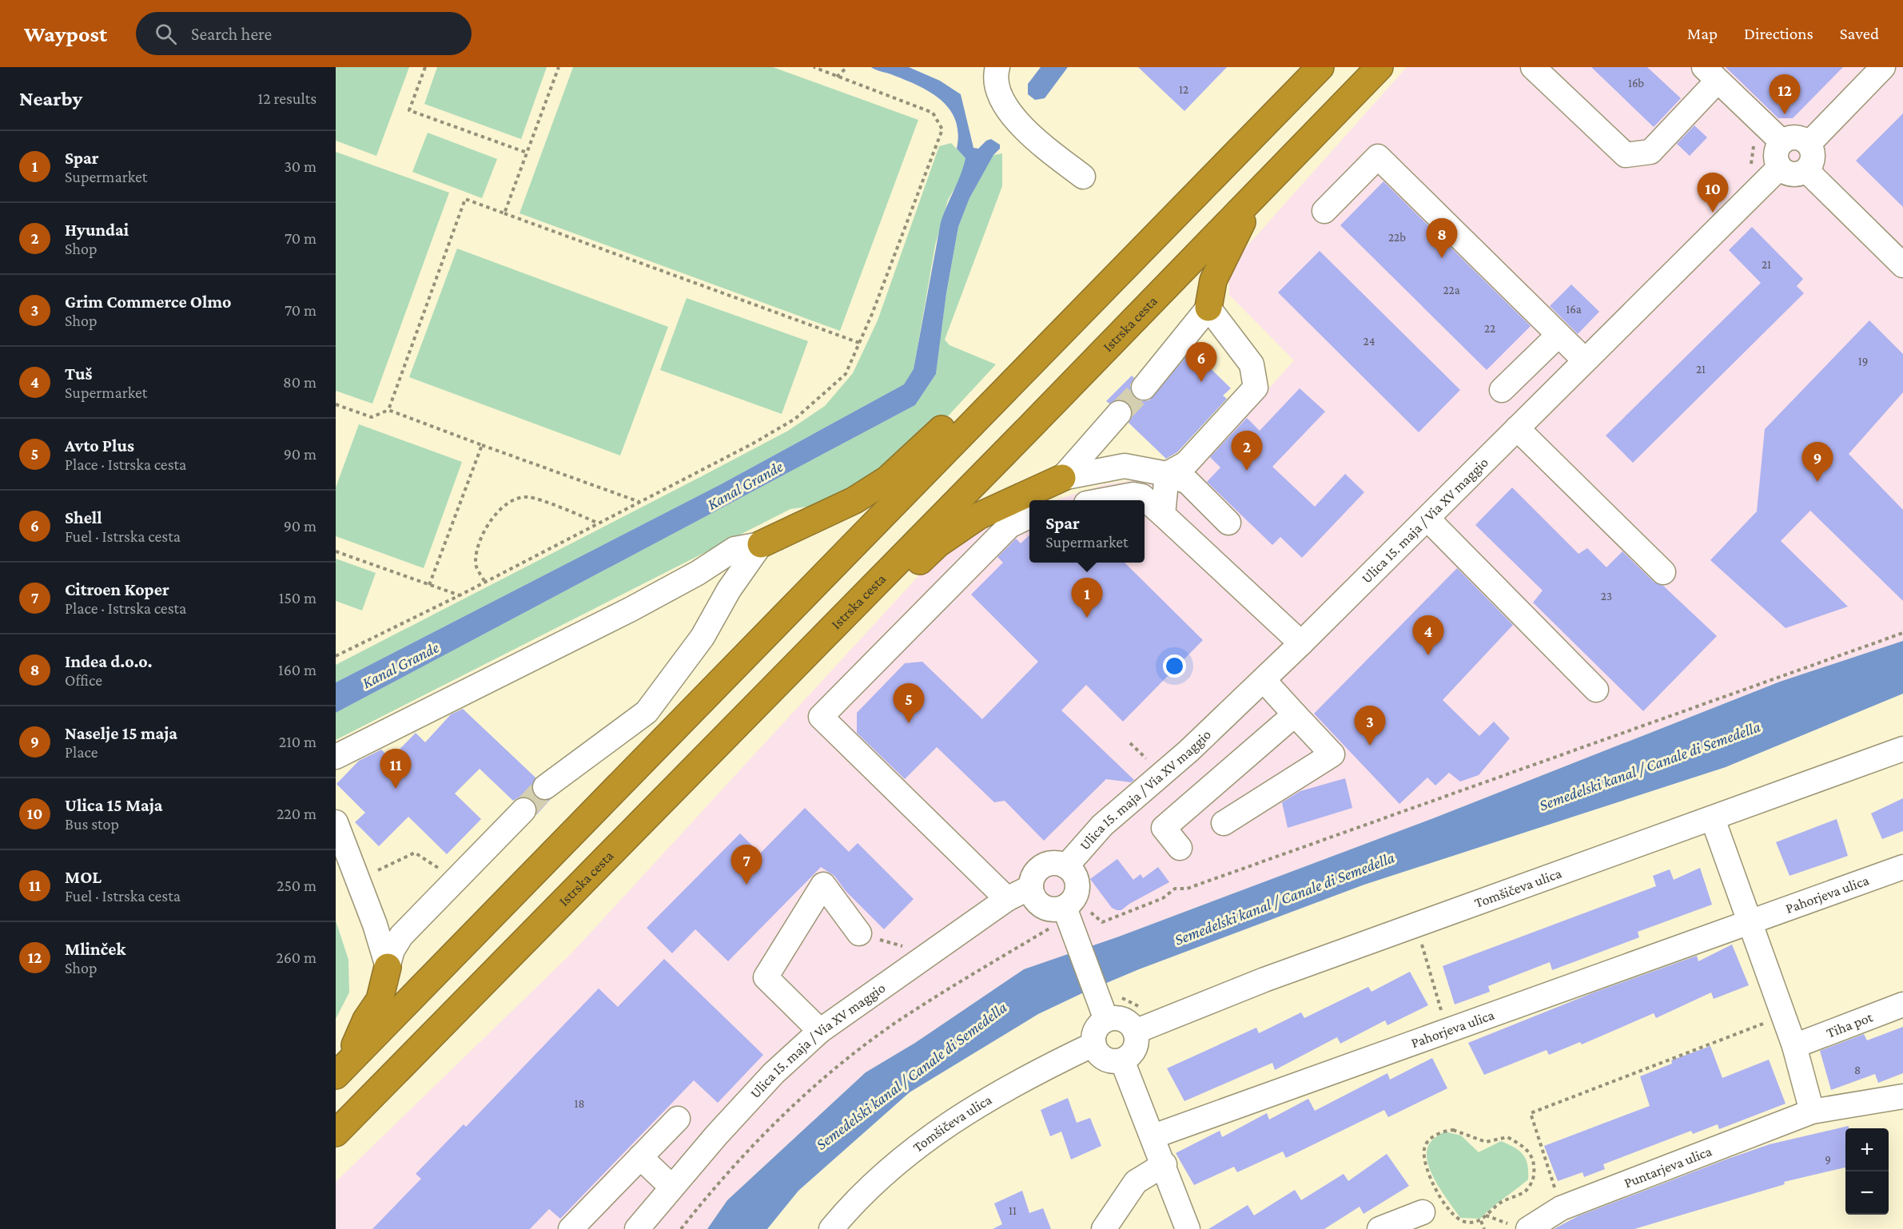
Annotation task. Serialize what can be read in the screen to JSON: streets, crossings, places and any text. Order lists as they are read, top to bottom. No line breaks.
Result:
{"streets":{"highway":["Istrska cesta"],"street":["Ulica 15. maja / Via XV maggio","Tomšičeva ulica","Pahorjeva ulica","Tiha pot","Puntarjeva ulica"]},"water":["Kanal Grande","Semedelski kanal / Canale di Semedella"],"house_numbers":["16b","12","22b","21","22a","16a","22","24","19","21","23","8","18","9","11"],"page":{"header":"Waypost","search":"Search here","nav":["Map","Directions","Saved"],"heading":["Nearby","12 results"],"pins":["12","10","8","6","2","9","1","4","5","3","11","7"],"list":[{"mark":"1","name":"Spar","note":"Supermarket","value":"30 m"},{"mark":"2","name":"Hyundai","note":"Shop","value":"70 m"},{"mark":"3","name":"Grim Commerce Olmo","note":"Shop","value":"70 m"},{"mark":"4","name":"Tuš","note":"Supermarket","value":"80 m"},{"mark":"5","name":"Avto Plus","note":"Place · Istrska cesta","value":"90 m"},{"mark":"6","name":"Shell","note":"Fuel · Istrska cesta","value":"90 m"},{"mark":"7","name":"Citroen Koper","note":"Place · Istrska cesta","value":"150 m"},{"mark":"8","name":"Indea d.o.o.","note":"Office","value":"160 m"},{"mark":"9","name":"Naselje 15 maja","note":"Place","value":"210 m"},{"mark":"10","name":"Ulica 15 Maja","note":"Bus stop","value":"220 m"},{"mark":"11","name":"MOL","note":"Fuel · Istrska cesta","value":"250 m"},{"mark":"12","name":"Mlinček","note":"Shop","value":"260 m"}],"popup":["Spar","Supermarket"],"map_buttons":["+","−"]}}
